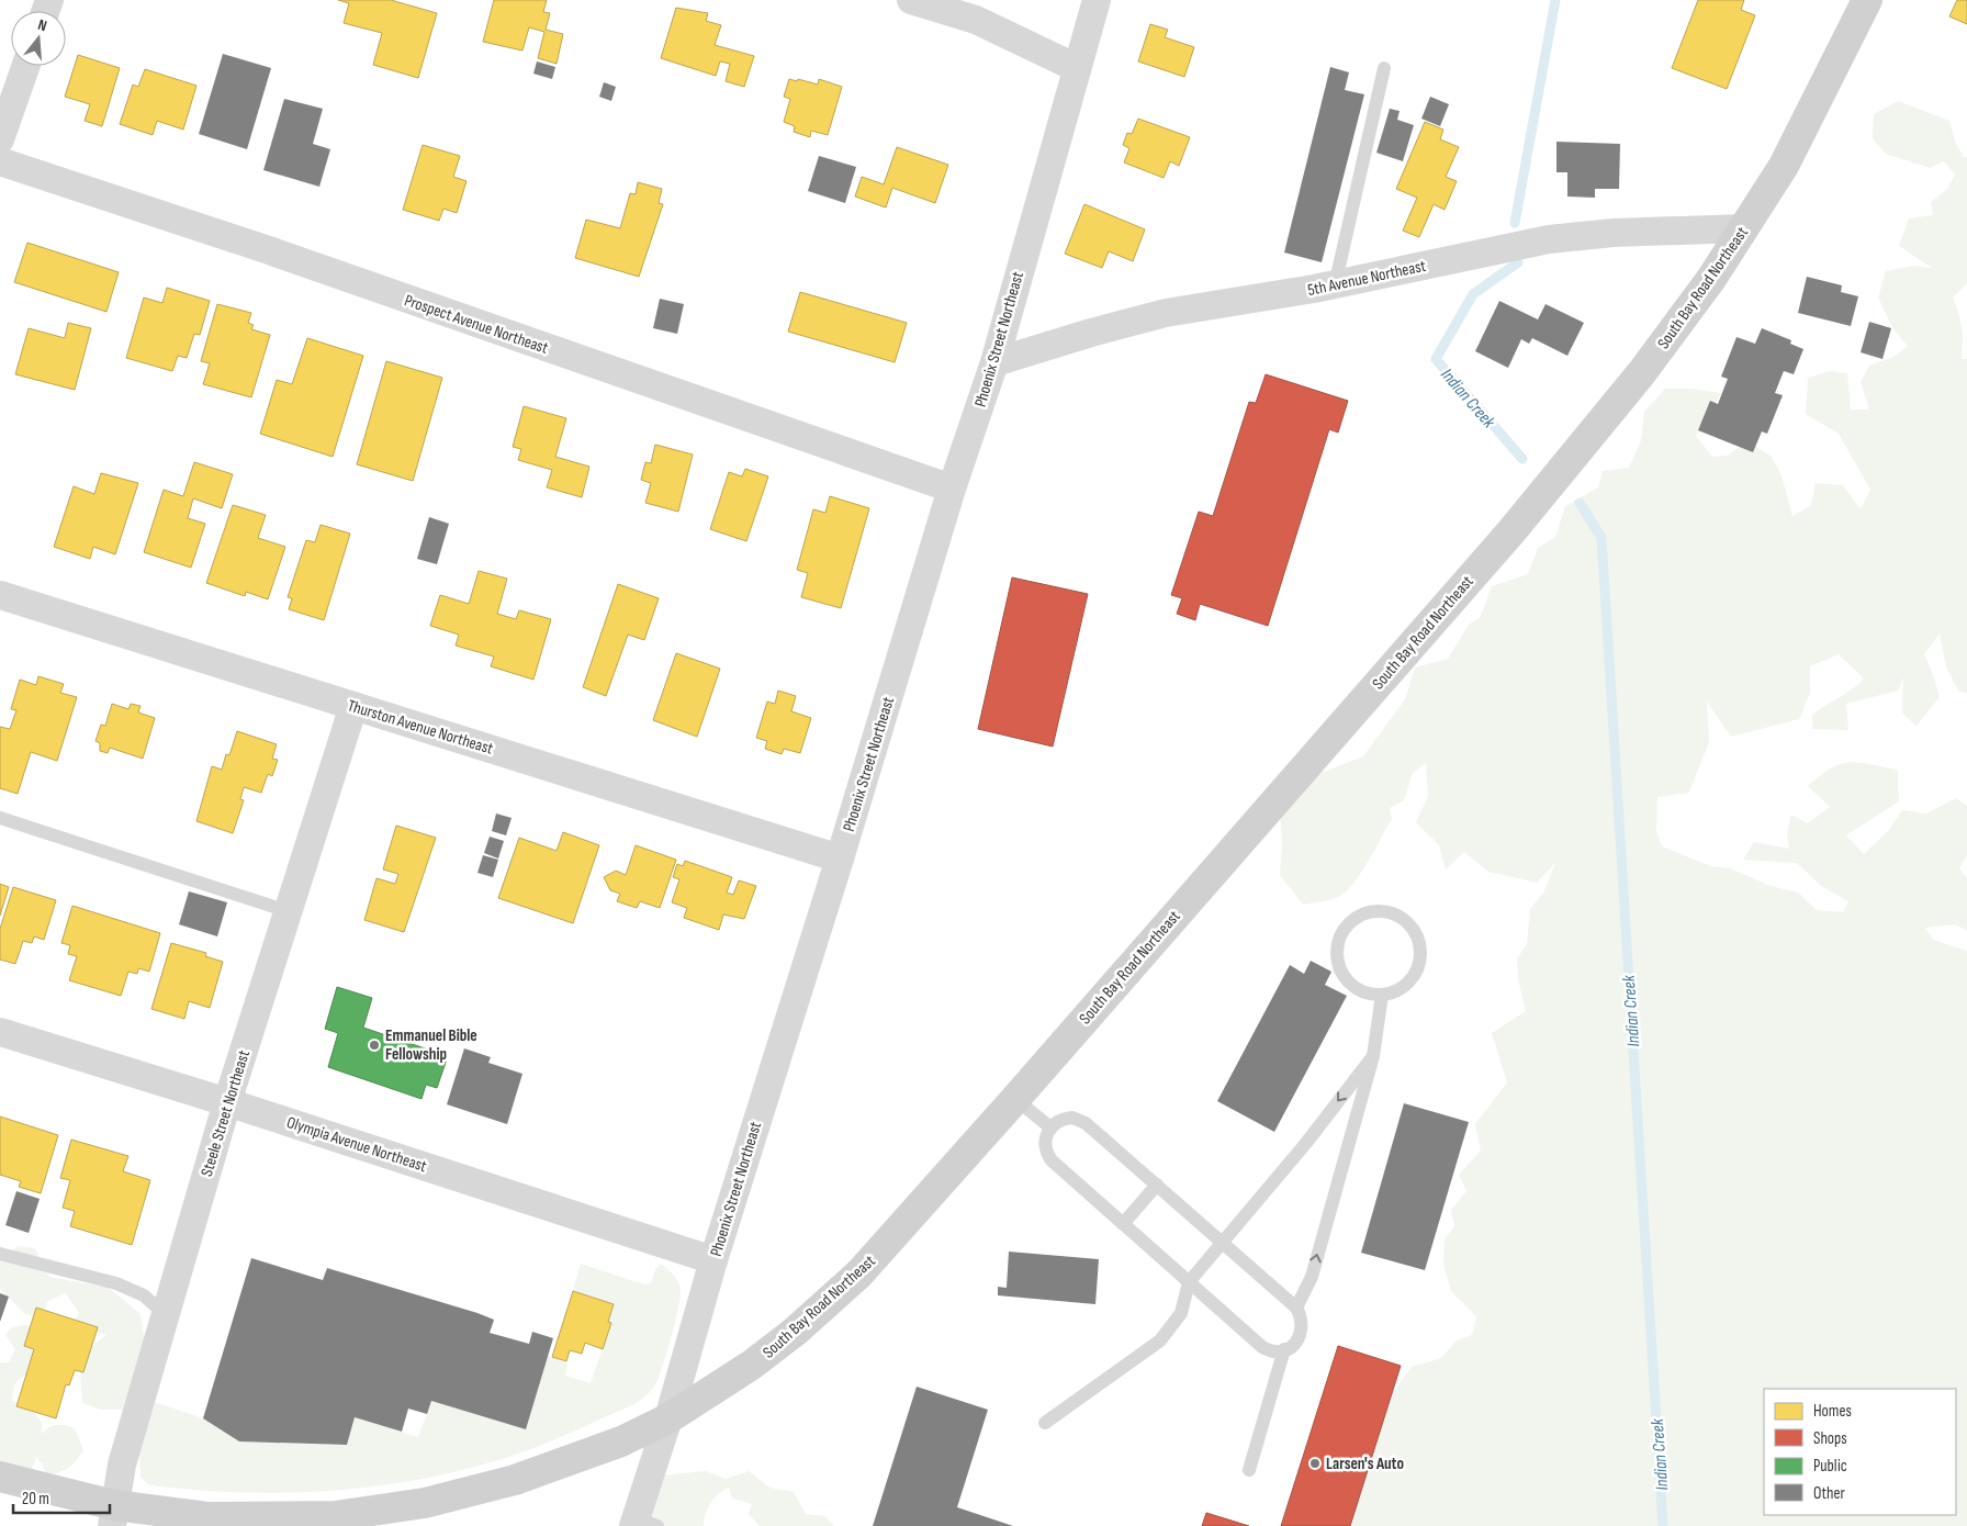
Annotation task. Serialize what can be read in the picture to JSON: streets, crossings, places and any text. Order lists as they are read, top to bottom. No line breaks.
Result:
{"streets":{"street":["5th Avenue Northeast","South Bay Road Northeast","Prospect Avenue Northeast","Phoenix Street Northeast","Thurston Avenue Northeast","Steele Street Northeast","Olympia Avenue Northeast"]},"crossings":[["5th Avenue Northeast","South Bay Road Northeast"],["5th Avenue Northeast","Phoenix Street Northeast"],["South Bay Road Northeast","Phoenix Street Northeast"],["South Bay Road Northeast","Steele Street Northeast"],["Prospect Avenue Northeast","Phoenix Street Northeast"],["Phoenix Street Northeast","Thurston Avenue Northeast"],["Phoenix Street Northeast","Olympia Avenue Northeast"],["Thurston Avenue Northeast","Steele Street Northeast"],["Steele Street Northeast","Olympia Avenue Northeast"]],"water":["Indian Creek"],"places":["Emmanuel Bible Fellowship","Larsen's Auto"],"legend":["Homes","Shops","Public","Other"],"scale_bar":"20 m","north":"top"}
